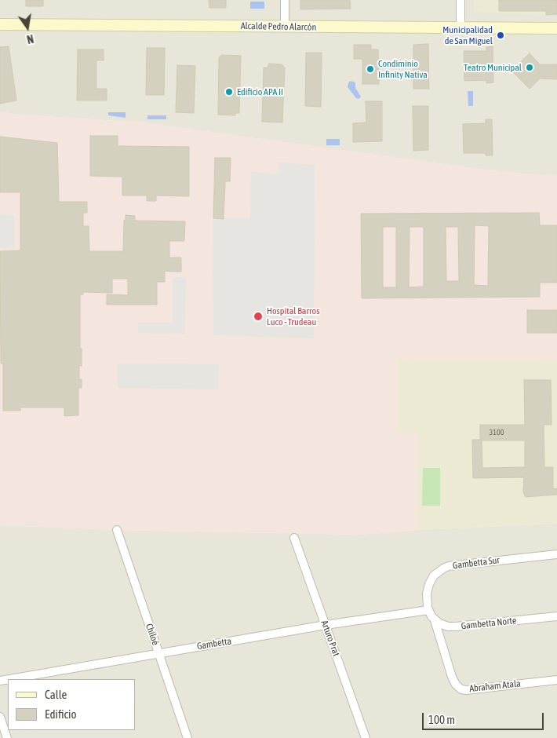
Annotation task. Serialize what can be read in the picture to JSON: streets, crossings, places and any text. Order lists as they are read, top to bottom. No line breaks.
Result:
{"streets":{"street":["Alcalde Pedro Alarcón","Gambetta Sur","Gambetta Norte","Chiloé","Arturo Prat","Gambetta","Abraham Atala"]},"crossings":[["Gambetta Sur","Gambetta"],["Gambetta Norte","Abraham Atala"],["Chiloé","Gambetta"],["Arturo Prat","Gambetta"]],"places":["Municipalidad de San Miguel","Teatro Municipal","Condiminio Infinity Nativa","Edificio APA II","Hospital Barros Luco - Trudeau"],"house_numbers":["3100"],"legend":["Calle","Edificio"],"scale_bar":"100 m","north":"bottom"}
